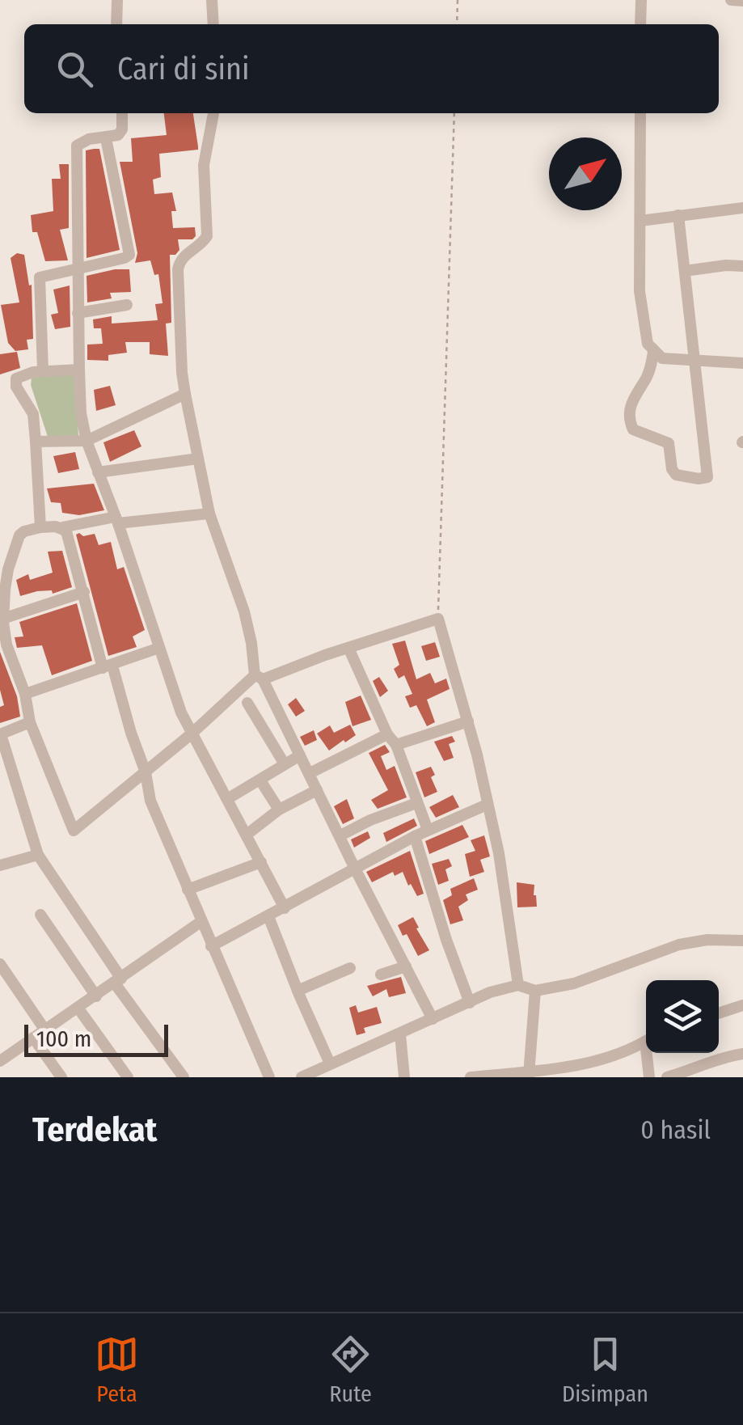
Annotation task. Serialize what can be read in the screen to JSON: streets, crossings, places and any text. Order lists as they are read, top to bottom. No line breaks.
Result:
{"scale_bar":"100 m","north":"top right","page":{"search":"Cari di sini","scale":"100 m","heading":["Terdekat","0 hasil"],"nav":["Peta","Rute","Disimpan"]}}
